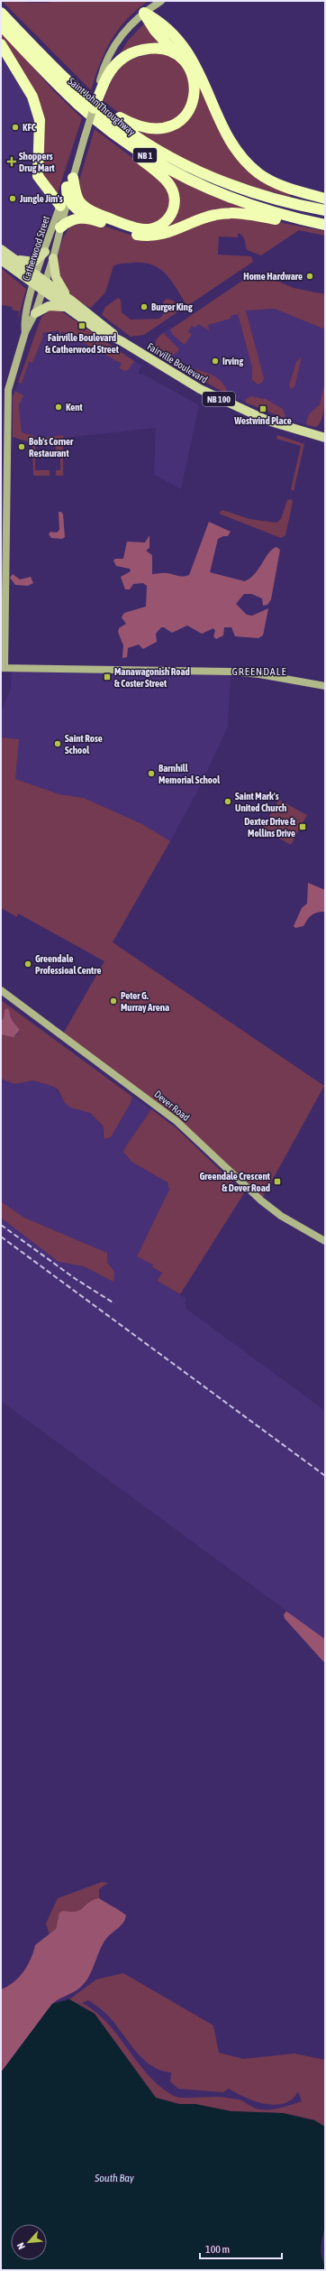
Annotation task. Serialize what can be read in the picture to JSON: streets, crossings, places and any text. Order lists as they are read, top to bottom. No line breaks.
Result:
{"streets":{"highway":["Saint John Throughway","NB 1"],"main road":["Catherwood Street","Fairville Boulevard","NB 100","Dever Road"]},"crossings":[["Catherwood Street","Fairville Boulevard"]],"districts":["GREENDALE"],"water":["South Bay"],"places":{"other":["KFC","Jungle Jim's","Home Hardware","Burger King","Irving","Kent","Bob's Corner Restaurant","Saint Rose School","Barnhill Memorial School","Saint Mark's United Church","Greendale Professioal Centre","Peter G. Murray Arena"],"health":["Shoppers Drug Mart"],"transit":["Fairville Boulevard & Catherwood Street","Westwind Place","Manawagonish Road & Coster Street","Dexter Drive & Mollins Drive","Greendale Crescent & Dever Road"]},"scale_bar":"100 m","north":"bottom left"}
